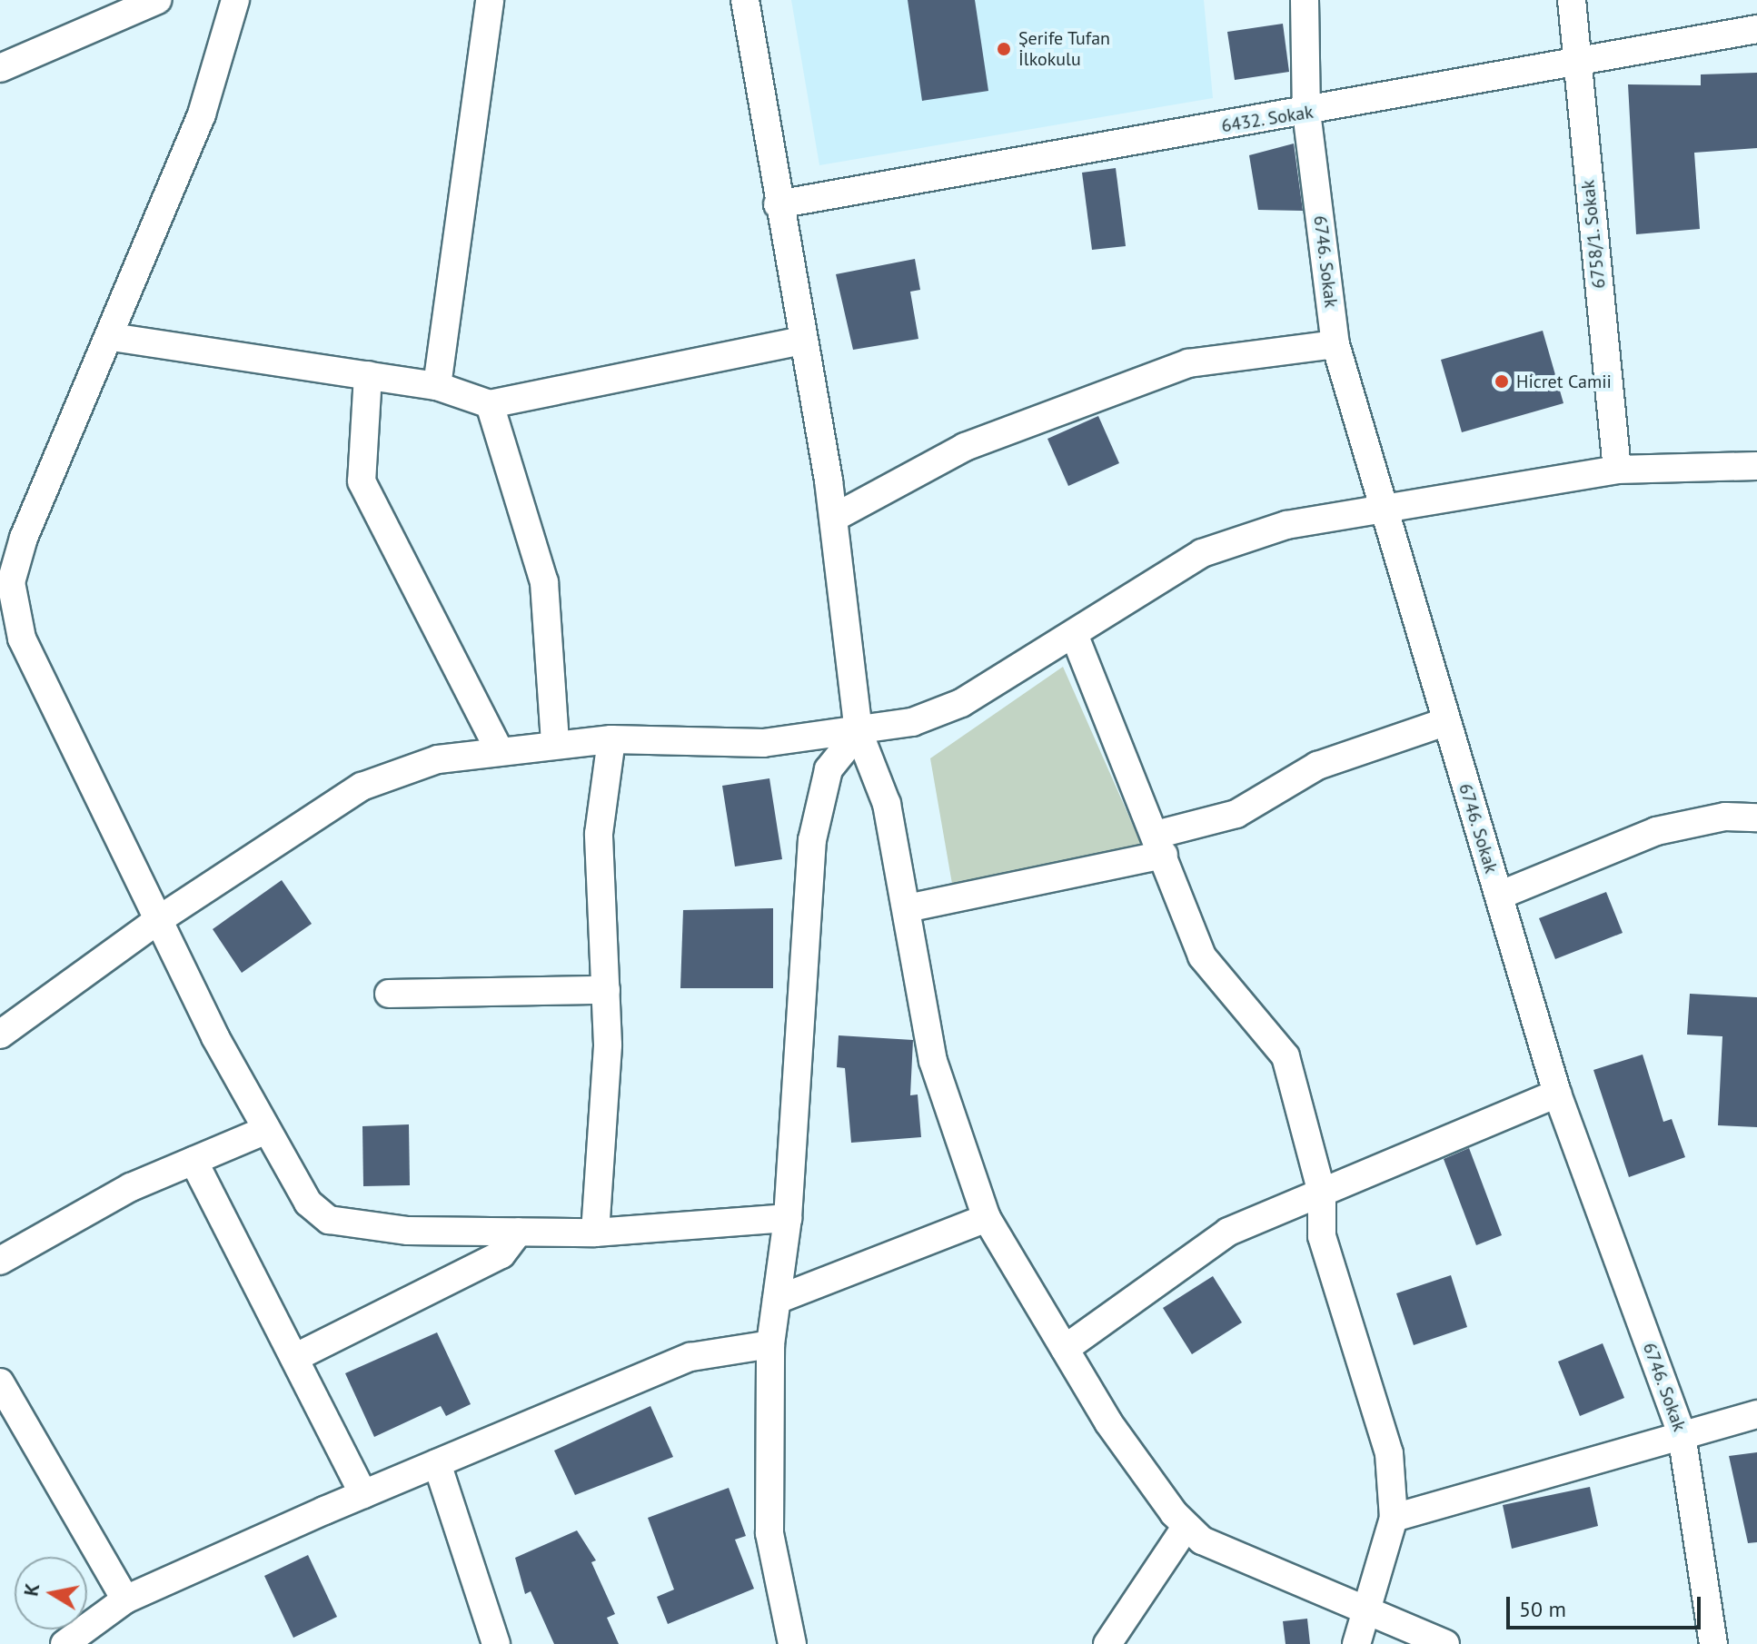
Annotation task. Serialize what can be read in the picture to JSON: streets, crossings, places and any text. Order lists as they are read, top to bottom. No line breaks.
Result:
{"streets":{"street":["6432. Sokak","6758/1. Sokak","6746. Sokak"]},"crossings":[["6432. Sokak","6758/1. Sokak"],["6432. Sokak","6746. Sokak"]],"places":["Şerife Tufan İlkokulu","Hicret Camii"],"scale_bar":"50 m","north":"left"}
